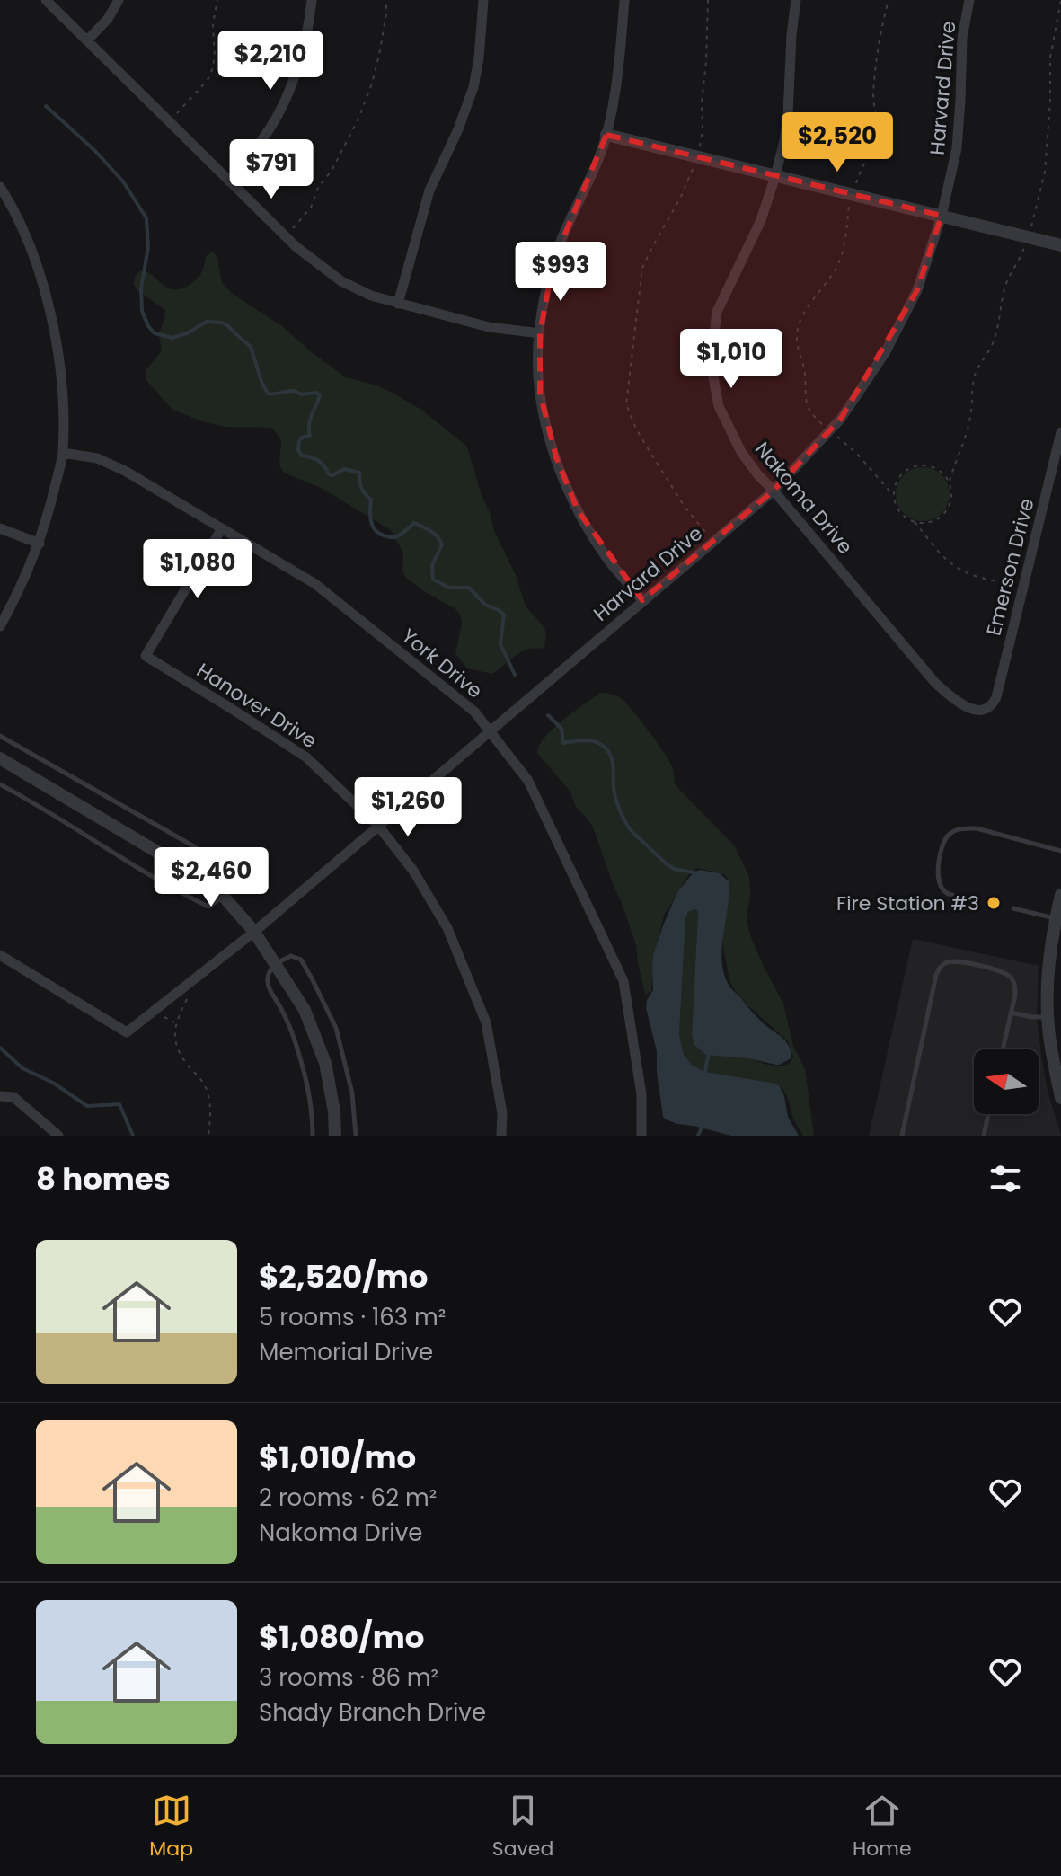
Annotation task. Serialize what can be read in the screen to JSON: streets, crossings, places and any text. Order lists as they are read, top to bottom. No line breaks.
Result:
{"streets":{"street":["Harvard Drive","Nakoma Drive","Emerson Drive","York Drive","Hanover Drive"]},"crossings":[["Harvard Drive","Nakoma Drive"],["Harvard Drive","York Drive"],["Harvard Drive","Hanover Drive"],["Nakoma Drive","Emerson Drive"],["York Drive","Hanover Drive"]],"places":["Fire Station #3"],"north":"left","page":{"price":["$2,210","$2,520","$791","$993","$1,010","$1,080","$1,260","$2,460"],"heading":"8 homes","list":[{"name":"$2,520/mo","note":"5 rooms · 163 m² · Memorial Drive"},{"name":"$1,010/mo","note":"2 rooms · 62 m² · Nakoma Drive"},{"name":"$1,080/mo","note":"3 rooms · 86 m² · Shady Branch Drive"}],"tabs":["Map","Saved","Home"]}}
